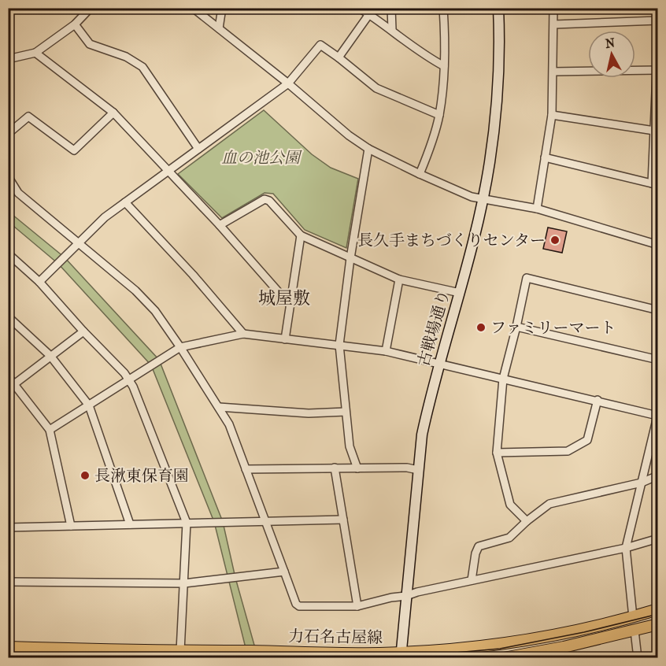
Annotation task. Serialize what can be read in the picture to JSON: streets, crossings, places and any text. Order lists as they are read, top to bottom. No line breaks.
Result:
{"streets":{"main road":["力石名古屋線"],"street":["古戦場通り"]},"crossings":[["古戦場通り","力石名古屋線"]],"districts":["城屋敷"],"parks":["血の池公園"],"places":["長久手まちづくりセンター","ファミリーマート","長湫東保育園"],"north":"top"}
